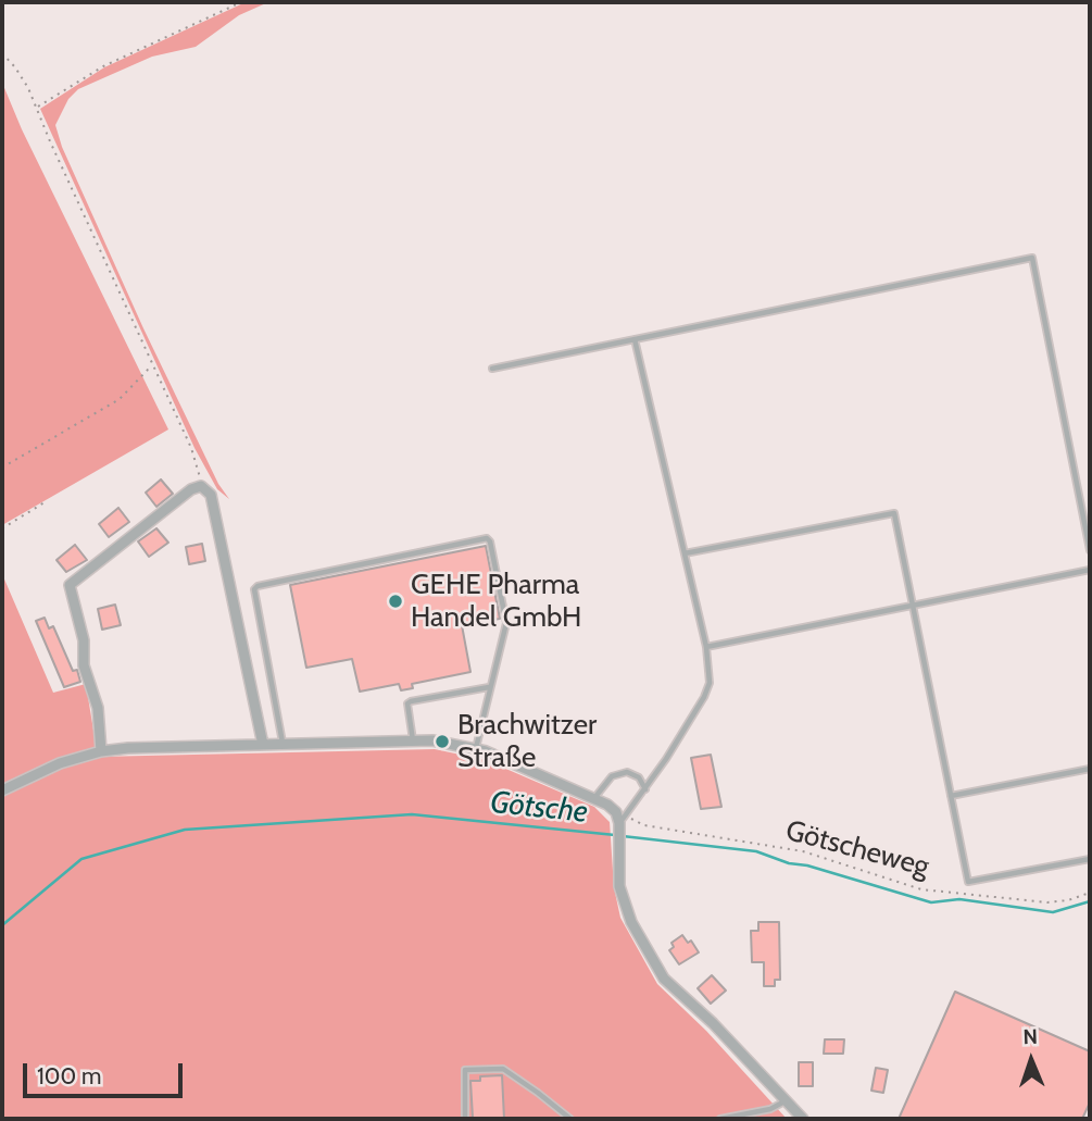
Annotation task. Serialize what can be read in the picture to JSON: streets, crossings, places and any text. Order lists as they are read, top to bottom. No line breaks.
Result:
{"streets":{"path":["Götscheweg"]},"water":["Götsche"],"places":["GEHE Pharma Handel GmbH","Brachwitzer Straße"],"scale_bar":"100 m","north":"top"}
